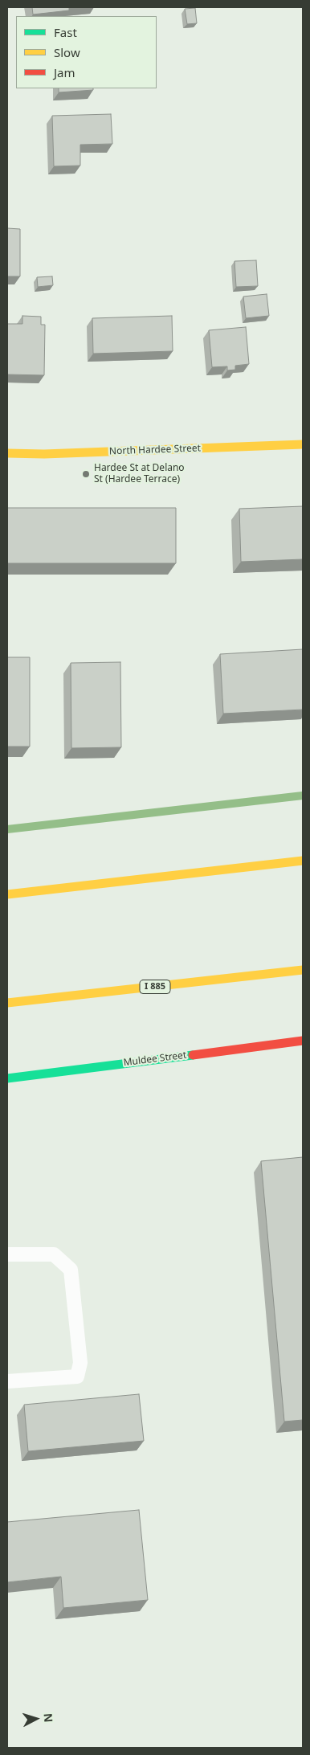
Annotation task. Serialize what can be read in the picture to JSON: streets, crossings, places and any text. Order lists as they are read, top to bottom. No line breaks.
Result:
{"streets":{"main road":["North Hardee Street","I 885","Muldee Street"]},"places":["Hardee St at Delano St (Hardee Terrace)"],"legend":["Fast","Slow","Jam"],"north":"right"}
